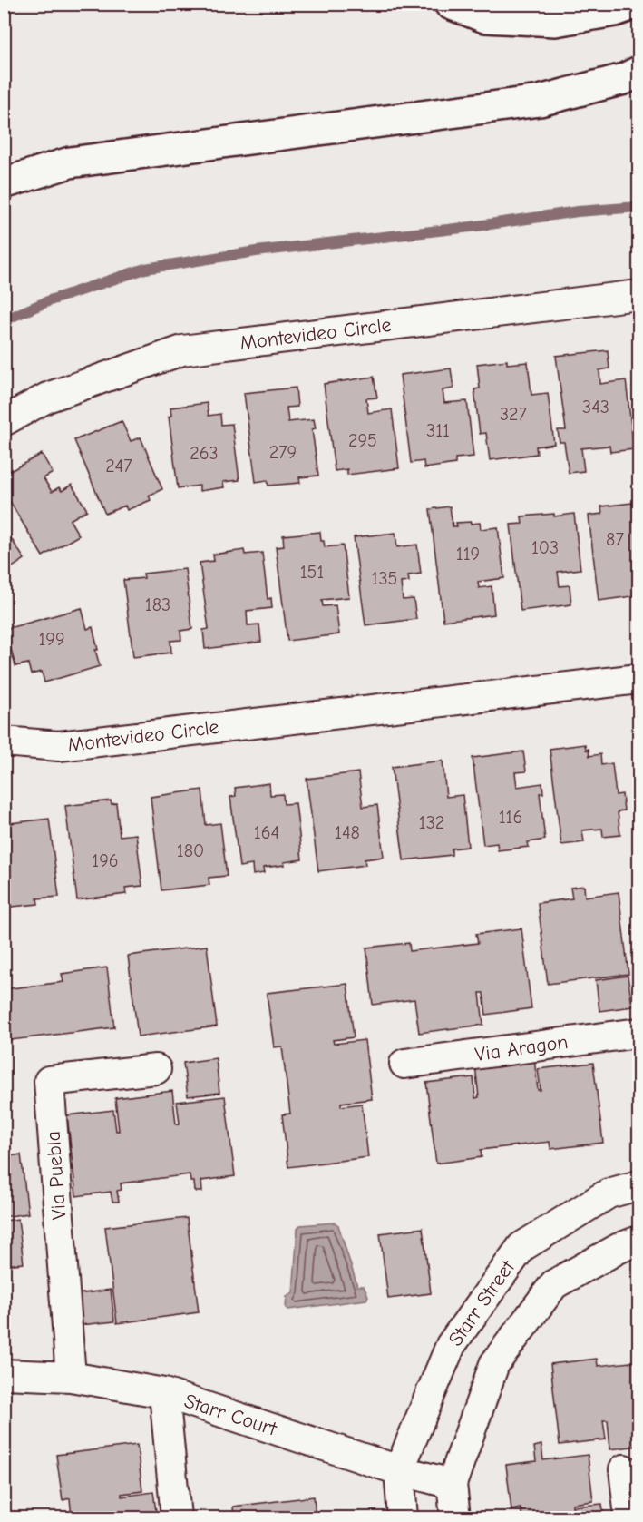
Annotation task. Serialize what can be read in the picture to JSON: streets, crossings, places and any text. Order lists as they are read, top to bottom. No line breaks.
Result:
{"streets":{"street":["Montevideo Circle","Via Aragon","Via Puebla","Starr Street","Starr Court"]},"crossings":[["Via Puebla","Starr Court"],["Starr Street","Starr Court"]],"house_numbers":["343","327","311","295","279","263","247","87","103","119","151","135","183","199","116","132","164","148","180","196"]}
